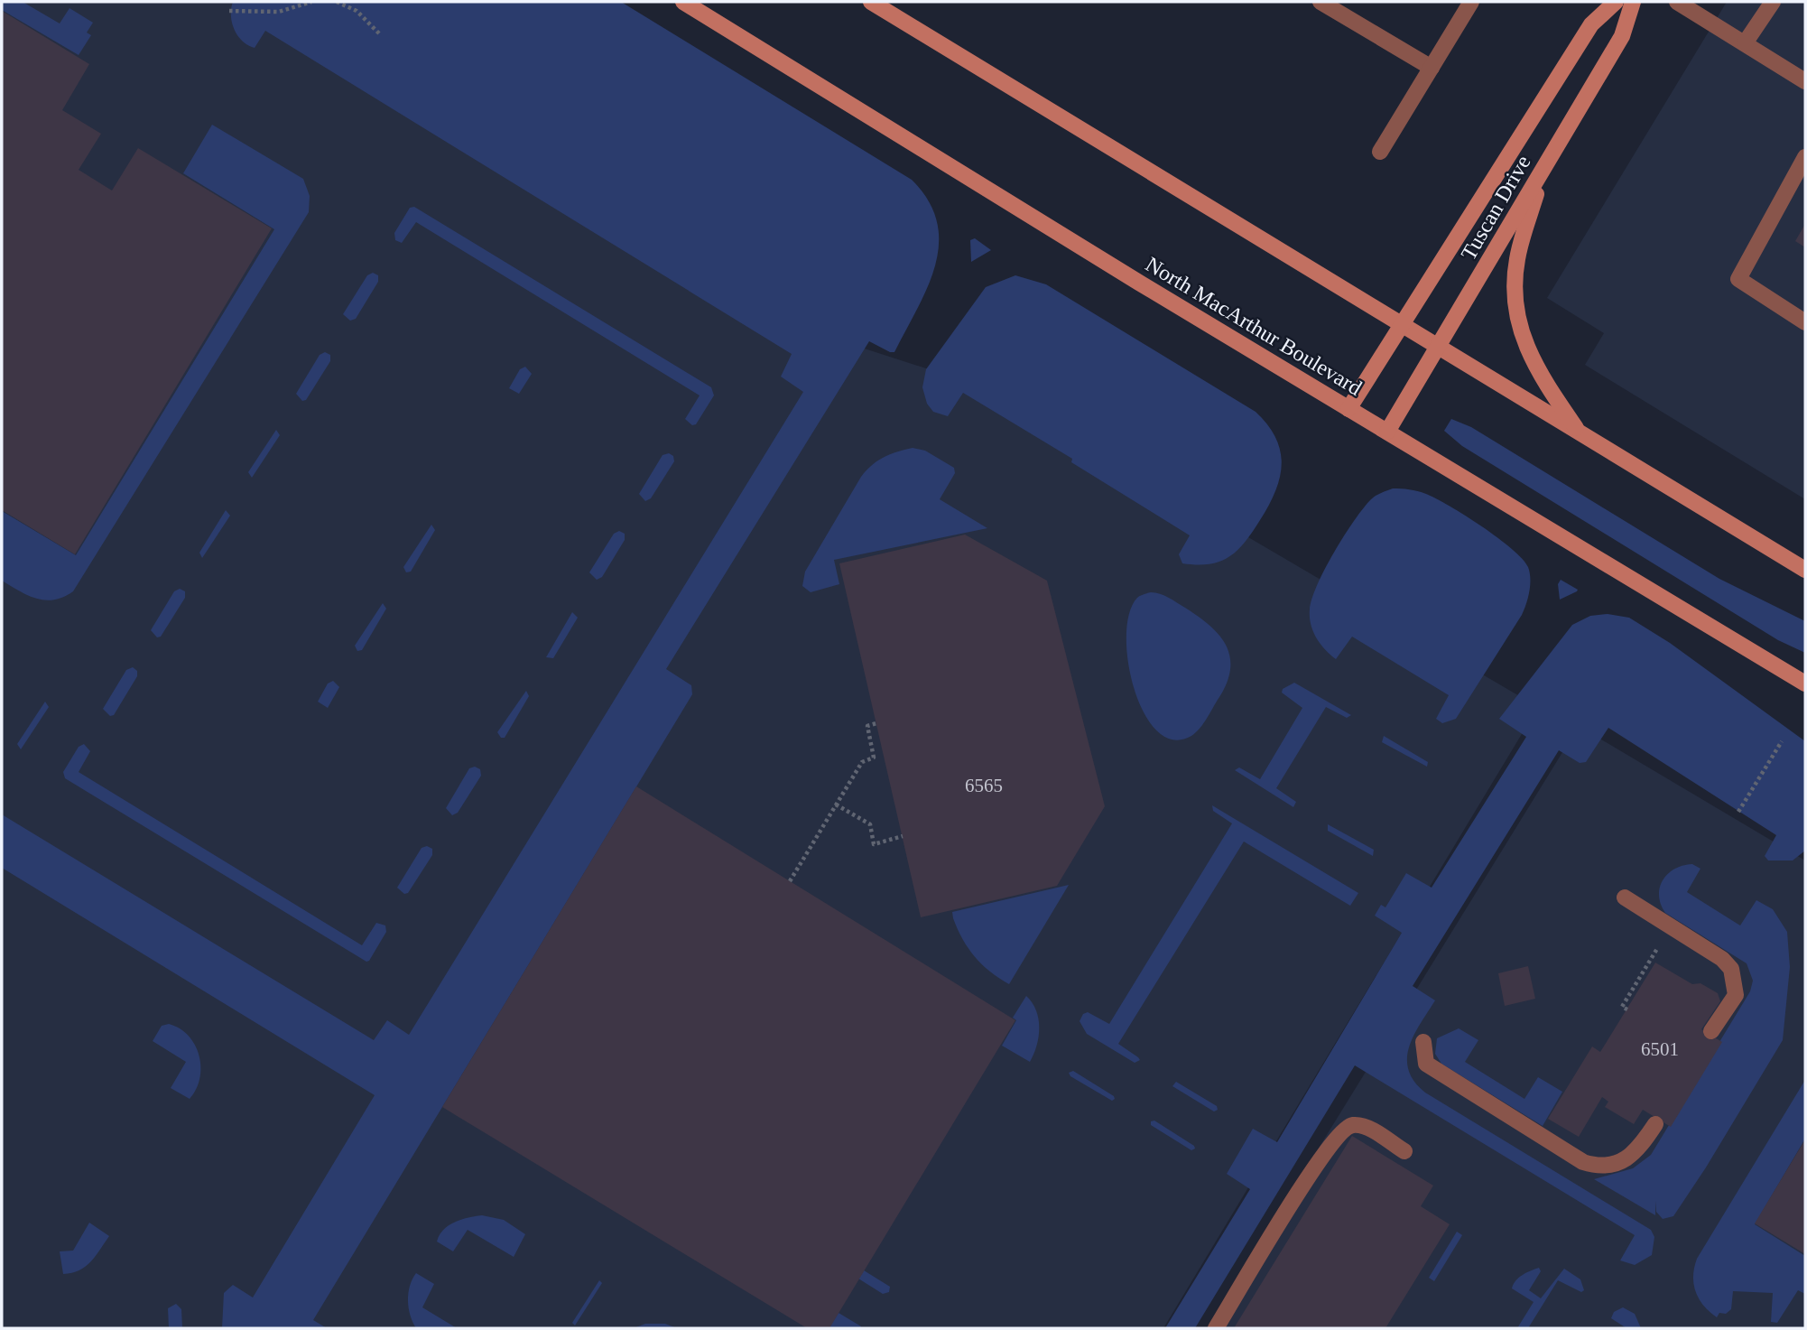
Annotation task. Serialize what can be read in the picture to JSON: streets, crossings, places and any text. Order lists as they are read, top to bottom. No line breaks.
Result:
{"streets":{"main road":["Tuscan Drive","North MacArthur Boulevard"]},"crossings":[["Tuscan Drive","North MacArthur Boulevard"]],"house_numbers":["6565","6501"]}
